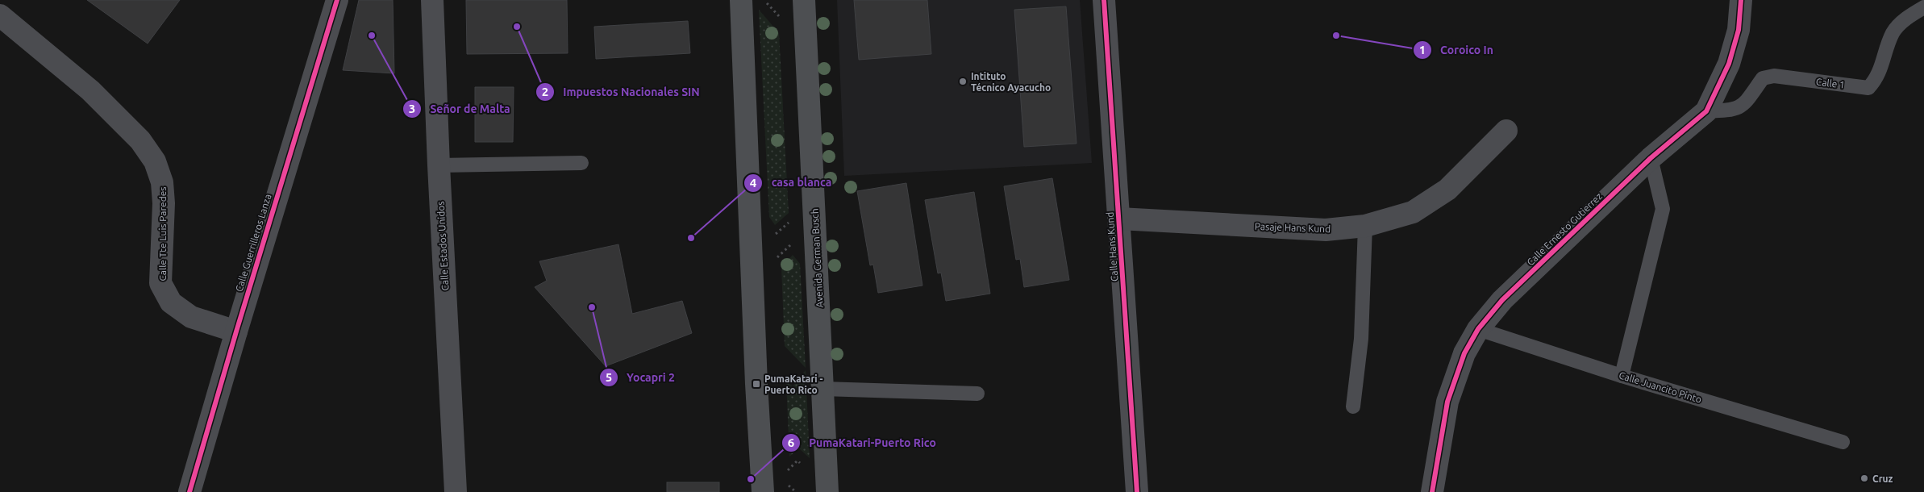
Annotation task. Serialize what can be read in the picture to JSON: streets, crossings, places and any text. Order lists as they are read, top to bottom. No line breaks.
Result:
{"streets":{"main road":["Avenida German Busch"],"street":["Pasaje Hans Kund","Calle Ernesto Gutierrez","Calle Tte Luis Paredes","Calle Guerrilleros Lanza","Calle Estados Unidos","Calle Hans Kund"],"lane":["Calle 1","Calle Juancito Pinto"]},"crossings":[["Calle 1","Calle Ernesto Gutierrez"],["Pasaje Hans Kund","Calle Hans Kund"],["Calle Ernesto Gutierrez","Calle Juancito Pinto"],["Calle Tte Luis Paredes","Calle Guerrilleros Lanza"]],"places":{"other":["Impuestos Nacionales SIN","Señor de Malta","Coroico In","Intituto Técnico Ayacucho","casa blanca","Yocapri 2","Cruz","PumaKatari-Puerto Rico"],"transit":["PumaKatari - Puerto Rico"]}}
